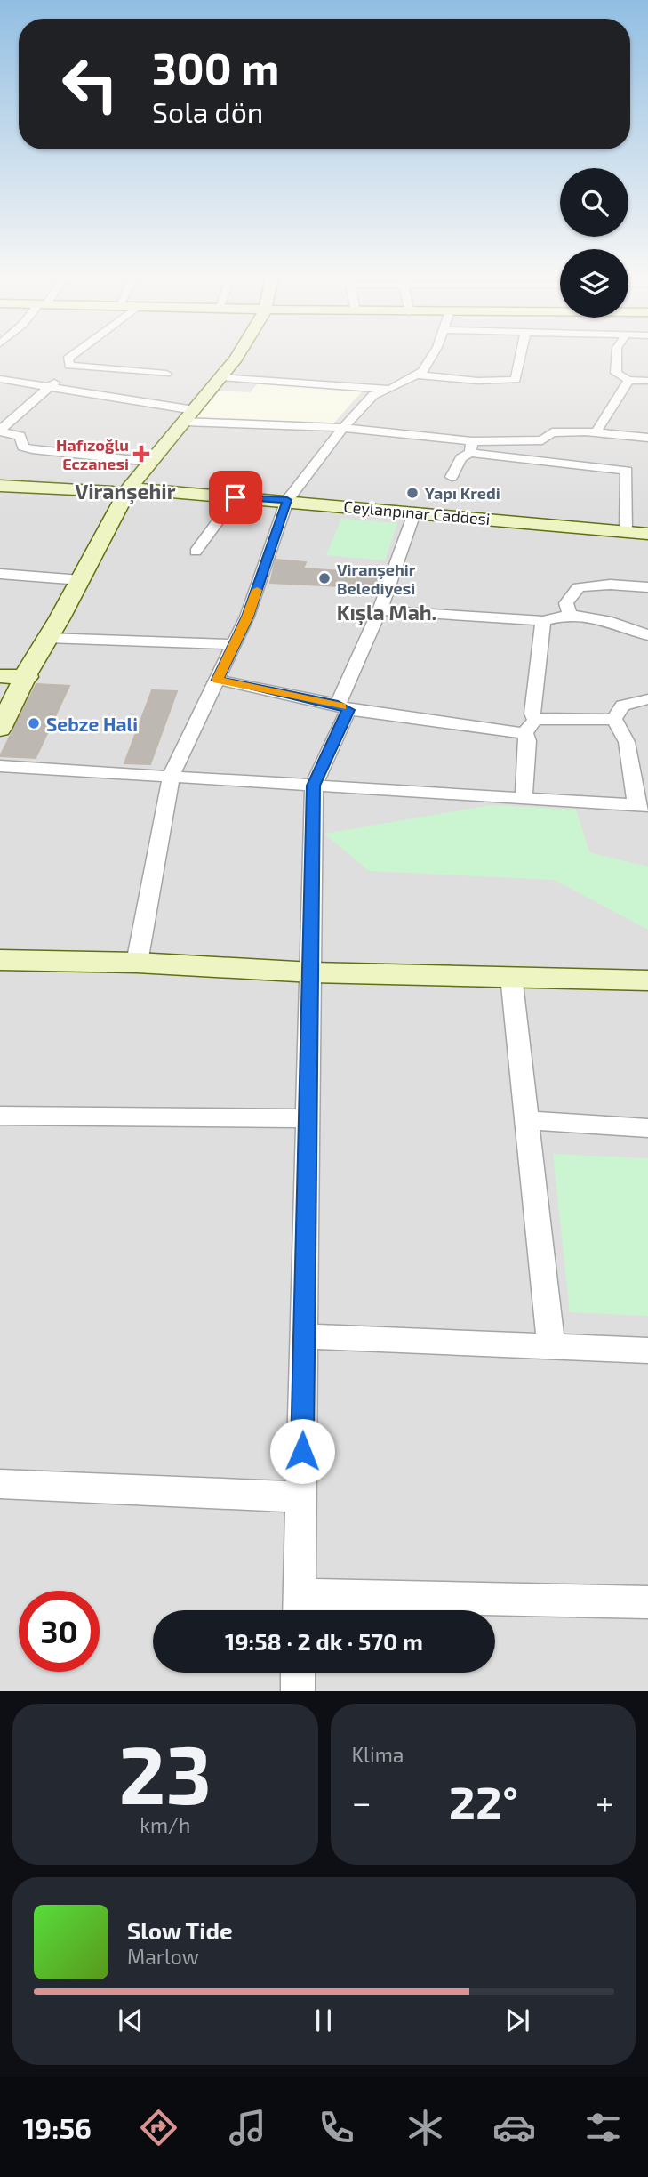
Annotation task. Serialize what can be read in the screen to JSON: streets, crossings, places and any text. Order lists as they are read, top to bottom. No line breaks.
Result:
{"streets":{"street":["Ceylanpınar Caddesi"]},"districts":["Viranşehir","Kışla Mah."],"places":{"health":["Hafızoğlu Eczanesi"],"other":["Yapı Kredi","Viranşehir Belediyesi","Sebze Hali"]},"page":{"turn":["300 m","Sola dön"],"limit":"30","trip":"19:58 · 2 dk · 570 m","tile":[["23","km/h"],"Klima"],"heat":["−","22°","+"],"song":["Slow Tide","Marlow"],"tabs":"19:56"}}
